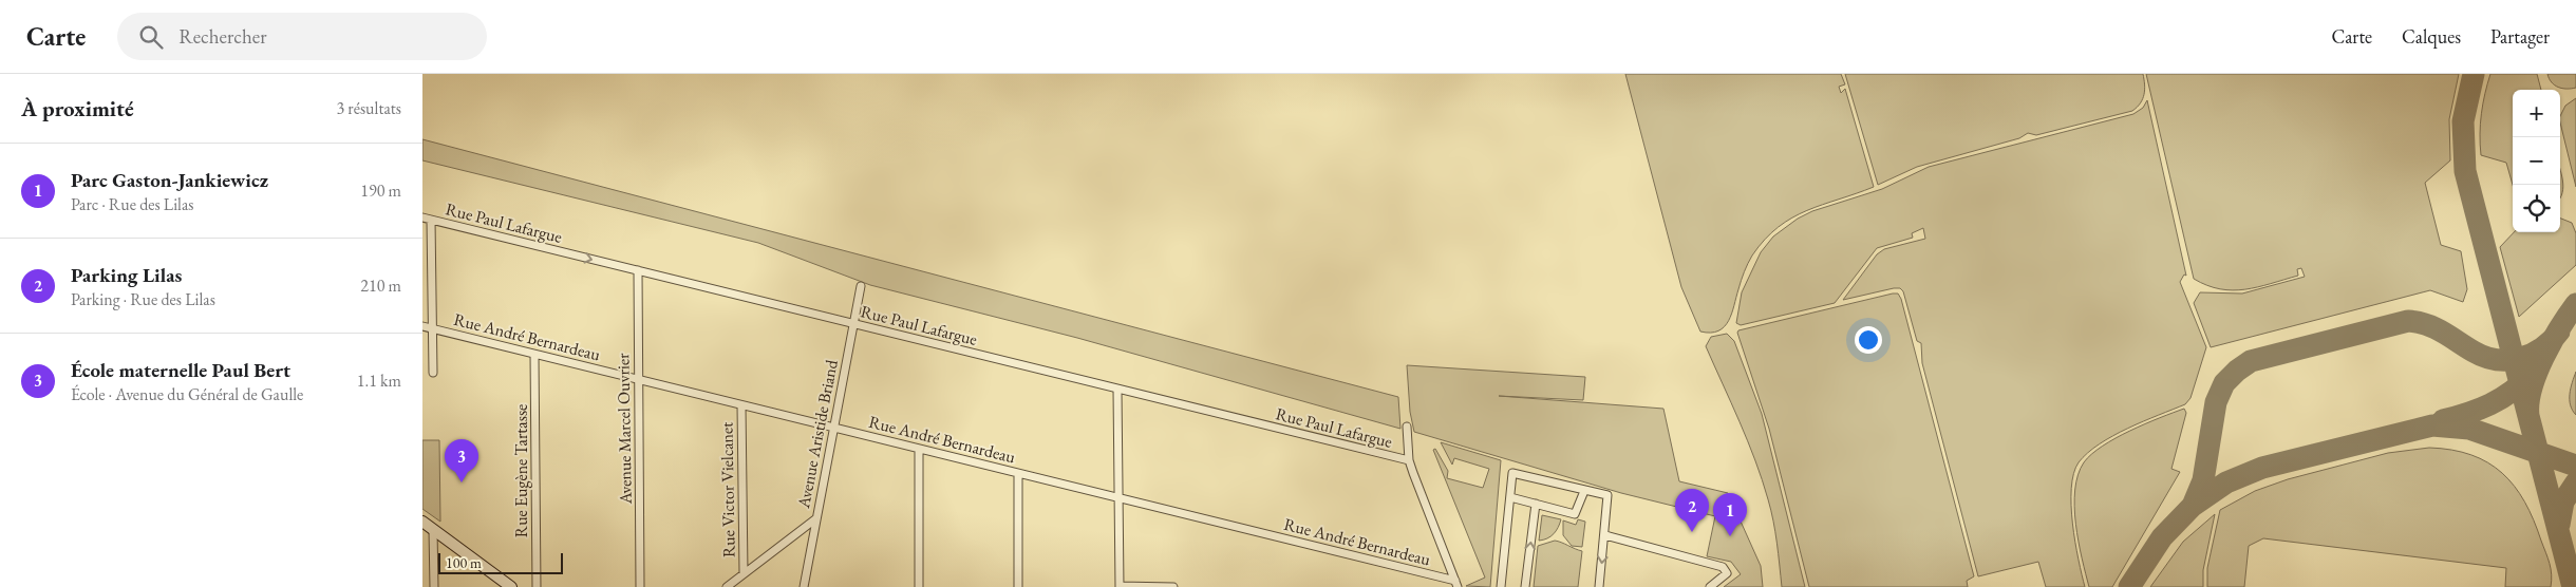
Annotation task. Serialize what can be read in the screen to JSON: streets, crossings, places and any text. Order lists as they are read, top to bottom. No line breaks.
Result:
{"streets":{"street":["Rue Paul Lafargue","Rue André Bernardeau","Avenue Marcel Ouvrier","Avenue Aristide Briand","Rue Eugène Tartasse","Rue Victor Vielcanet"]},"crossings":[["Rue Paul Lafargue","Avenue Marcel Ouvrier"],["Rue Paul Lafargue","Avenue Aristide Briand"],["Rue André Bernardeau","Avenue Marcel Ouvrier"],["Rue André Bernardeau","Avenue Aristide Briand"],["Rue André Bernardeau","Rue Eugène Tartasse"],["Rue André Bernardeau","Rue Victor Vielcanet"]],"scale_bar":"100 m","page":{"header":"Carte","search":"Rechercher","nav":["Carte","Calques","Partager"],"heading":["À proximité","3 résultats"],"map_buttons":["+","−"],"list":[{"mark":"1","name":"Parc Gaston-Jankiewicz","note":"Parc · Rue des Lilas","value":"190 m"},{"mark":"2","name":"Parking Lilas","note":"Parking · Rue des Lilas","value":"210 m"},{"mark":"3","name":"École maternelle Paul Bert","note":"École · Avenue du Général de Gaulle","value":"1.1 km"}],"pins":["3","2","1"],"scale":"100 m"}}
